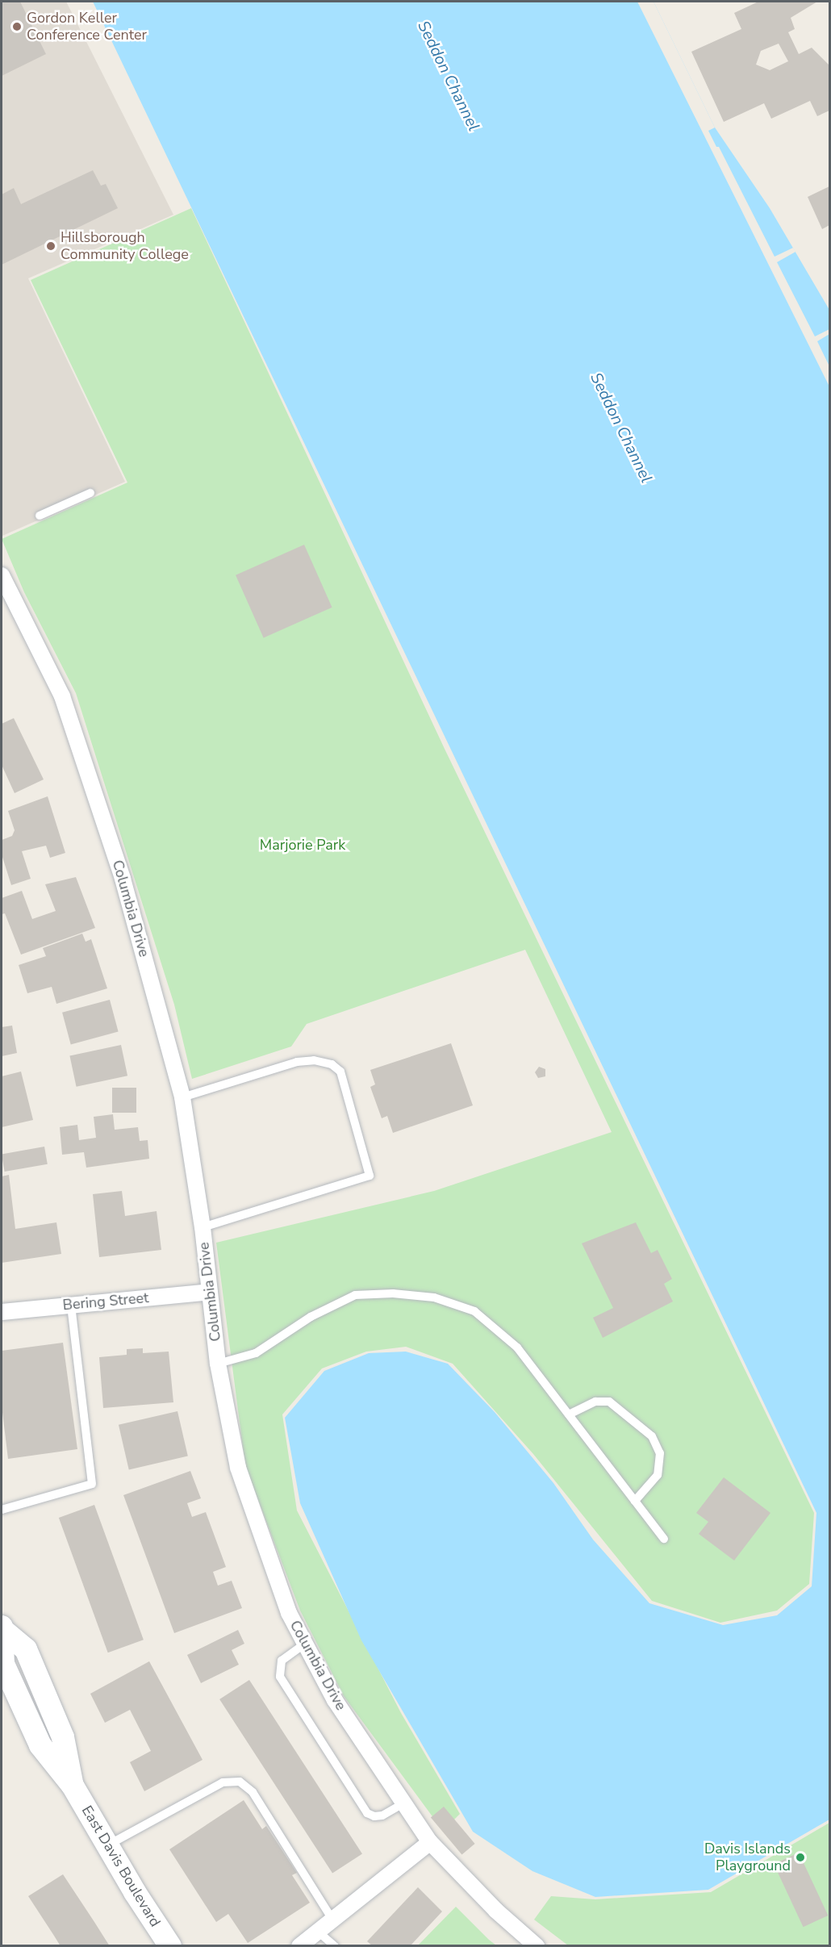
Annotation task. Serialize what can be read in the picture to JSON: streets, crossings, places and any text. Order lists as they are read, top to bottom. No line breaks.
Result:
{"streets":{"street":["Columbia Drive","Bering Street","East Davis Boulevard"]},"crossings":[["Columbia Drive","Bering Street"]],"water":["Seddon Channel"],"parks":["Marjorie Park"],"places":["Gordon Keller Conference Center","Hillsborough Community College","Davis Islands Playground"]}
